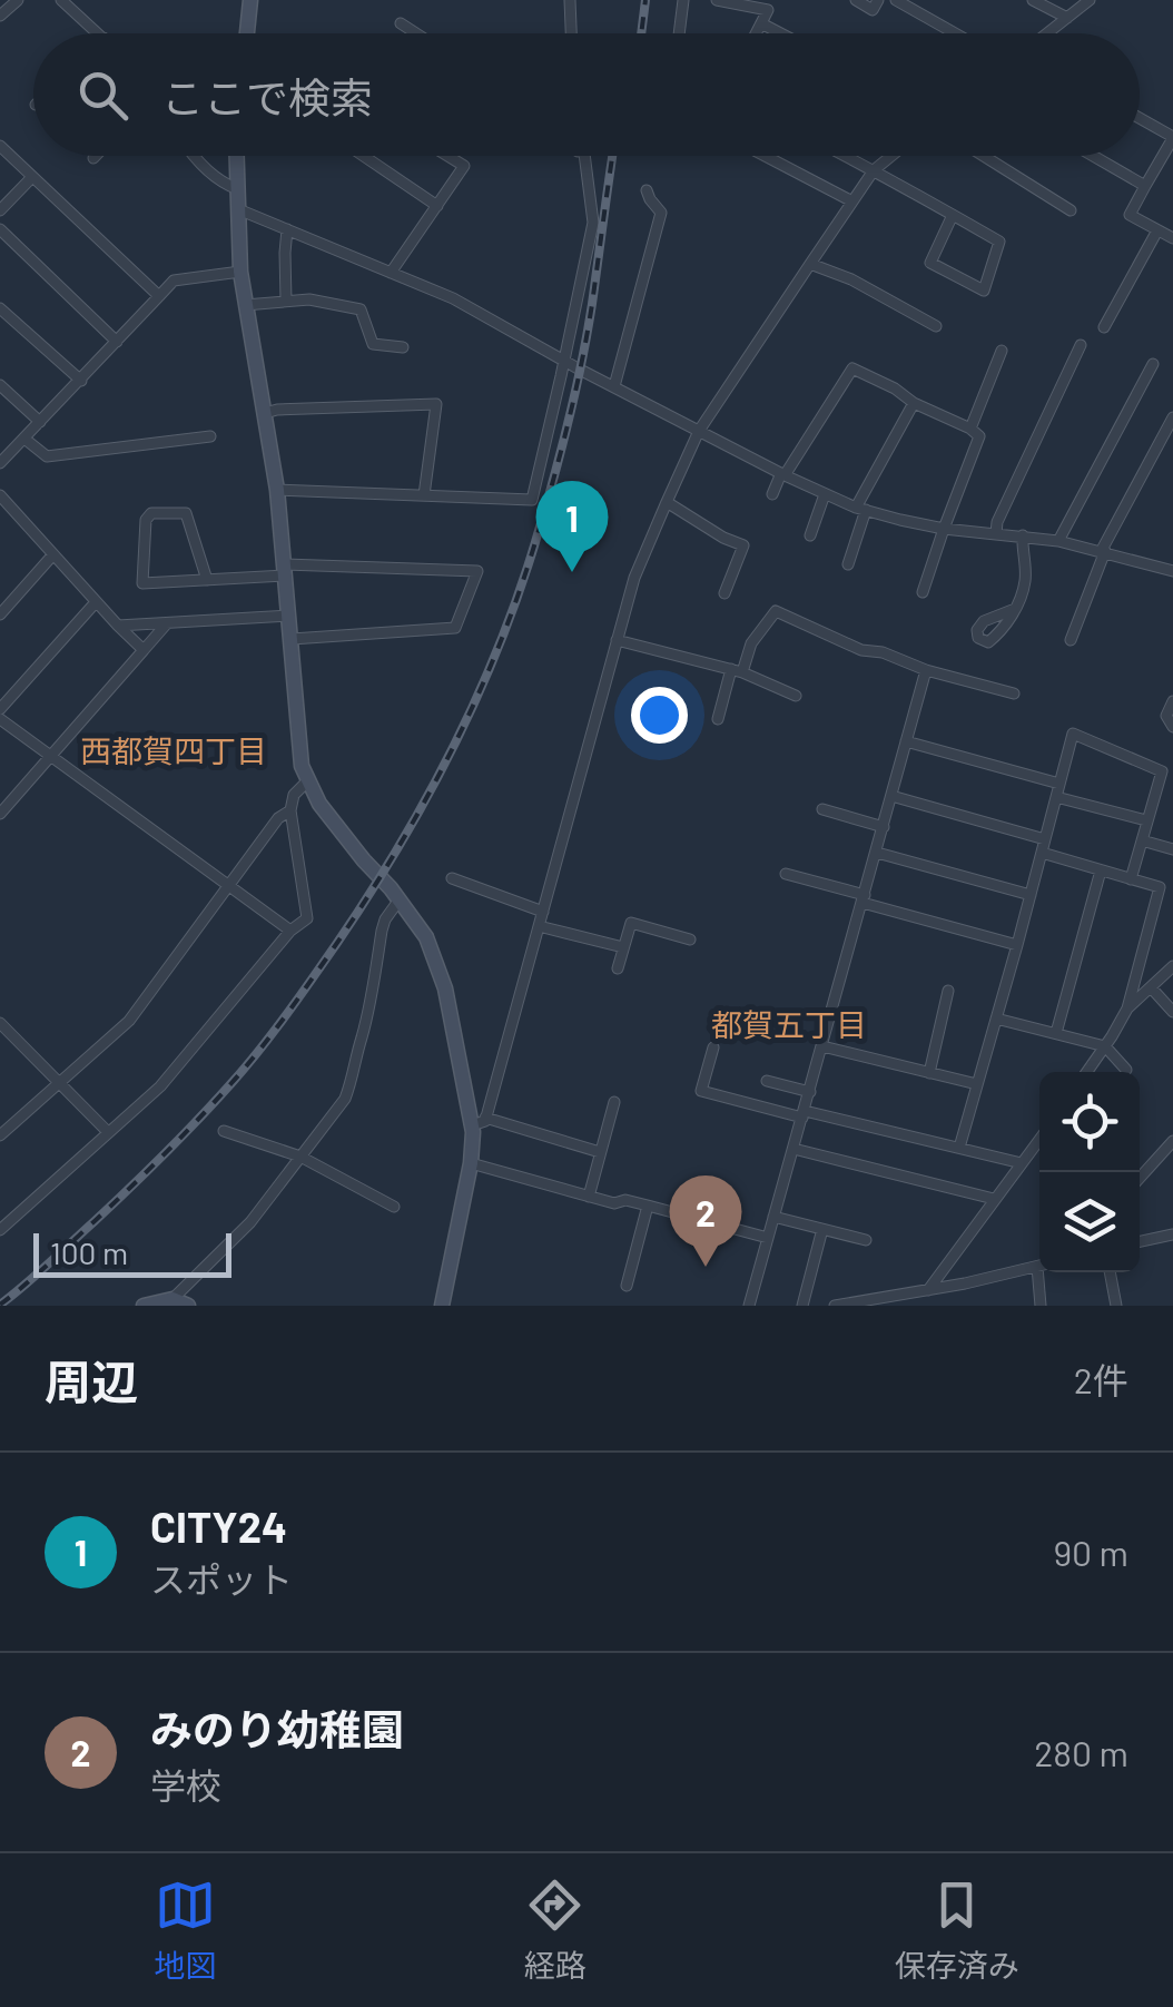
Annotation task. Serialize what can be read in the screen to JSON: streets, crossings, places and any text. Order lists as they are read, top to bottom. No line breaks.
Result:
{"districts":["西都賀四丁目","都賀五丁目"],"scale_bar":"100 m","page":{"search":"ここで検索","pins":["1","2"],"scale":"100 m","heading":["周辺","2件"],"list":[{"mark":"1","name":"CITY24","note":"スポット","value":"90 m"},{"mark":"2","name":"みのり幼稚園","note":"学校","value":"280 m"}],"nav":["地図","経路","保存済み"]}}
